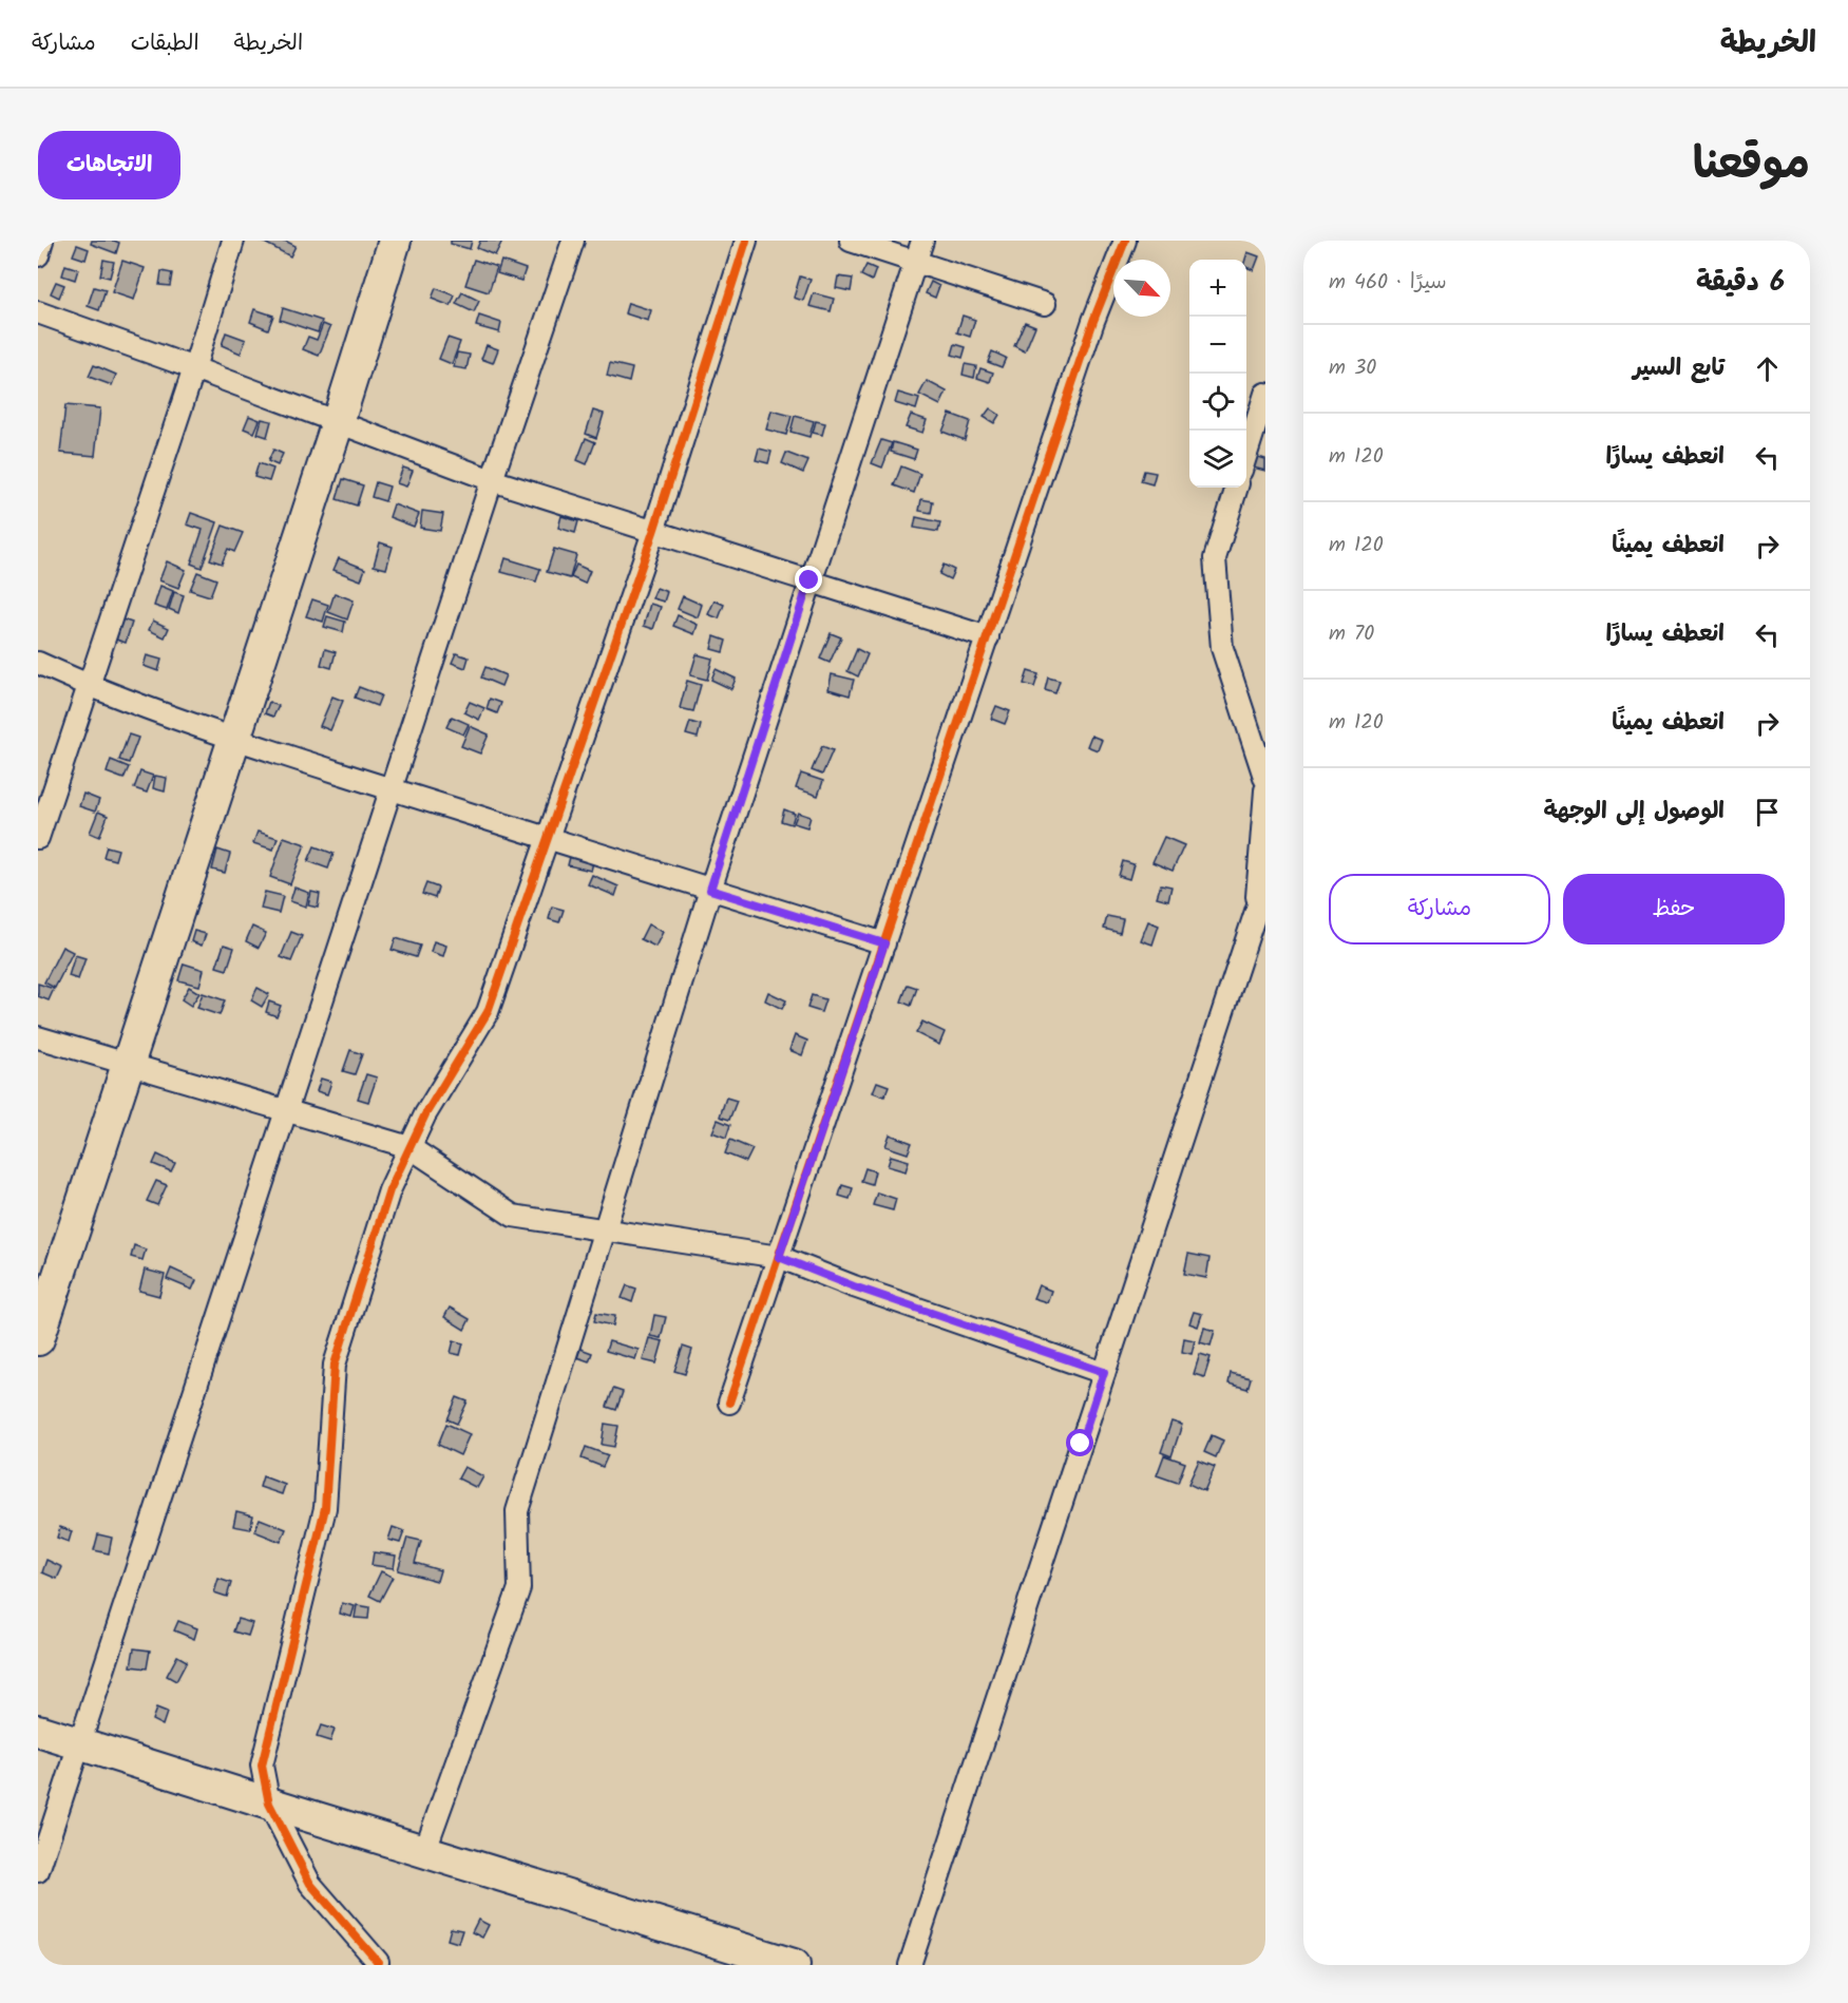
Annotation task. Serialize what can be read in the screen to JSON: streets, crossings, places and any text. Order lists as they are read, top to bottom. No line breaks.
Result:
{"north":"bottom right","page":{"header":"الخريطة","nav":["الخريطة","الطبقات","مشاركة"],"title":"موقعنا","buttons":["الاتجاهات",["حفظ","مشاركة"]],"heading":["6 دقيقة","سيرًا · 460 m"],"map_buttons":["+","−"],"list":[["تابع السير","30 m"],["انعطف يسارًا","120 m"],["انعطف يمينًا","120 m"],["انعطف يسارًا","70 m"],["انعطف يمينًا","120 m"],"الوصول إلى الوجهة"]}}
